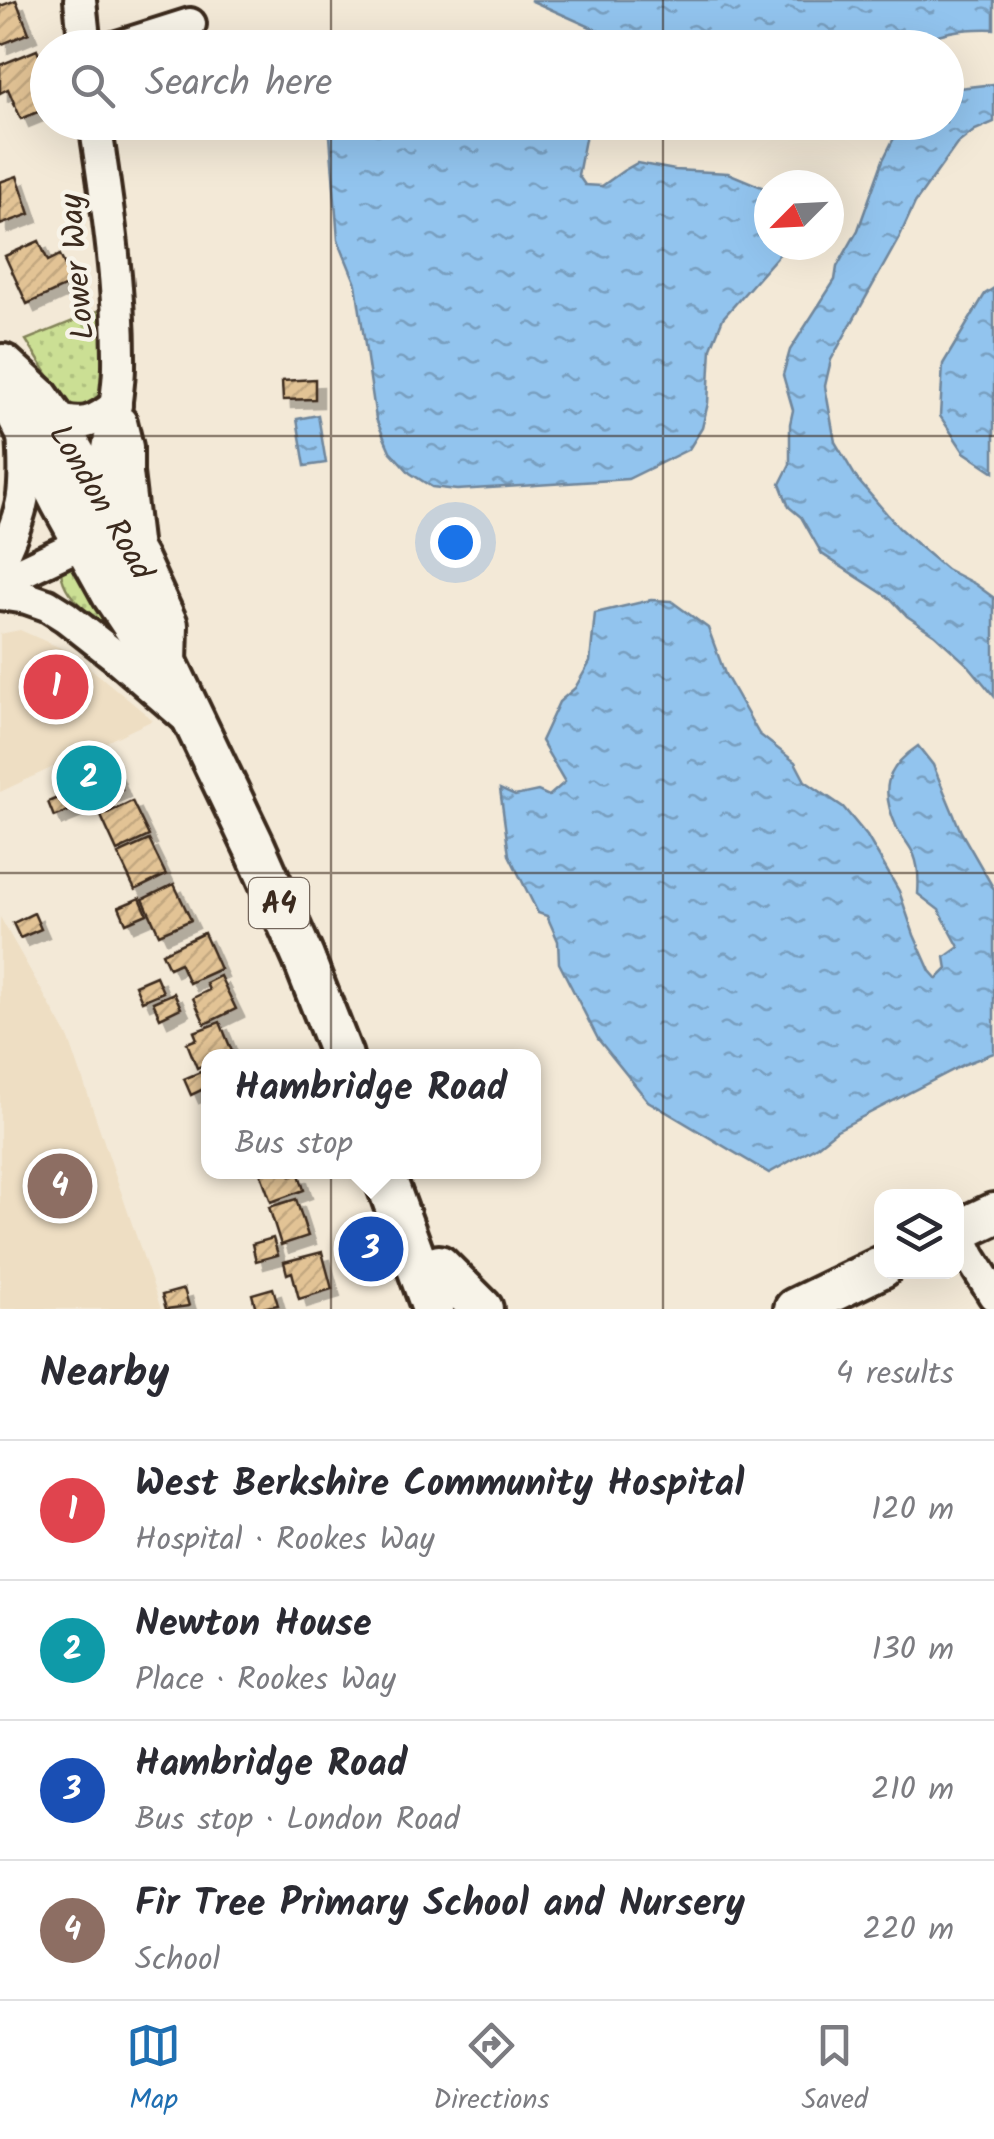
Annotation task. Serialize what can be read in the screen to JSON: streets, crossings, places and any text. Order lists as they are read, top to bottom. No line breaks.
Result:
{"streets":{"main road":["London Road","A4"],"street":["Lower Way"]},"crossings":[["Lower Way","London Road"]],"north":"bottom left","page":{"search":"Search here","pins":["1","2","4","3"],"popup":["Hambridge Road","Bus stop"],"heading":["Nearby","4 results"],"list":[{"mark":"1","name":"West Berkshire Community Hospital","note":"Hospital · Rookes Way","value":"120 m"},{"mark":"2","name":"Newton House","note":"Place · Rookes Way","value":"130 m"},{"mark":"3","name":"Hambridge Road","note":"Bus stop · London Road","value":"210 m"},{"mark":"4","name":"Fir Tree Primary School and Nursery","note":"School","value":"220 m"}],"nav":["Map","Directions","Saved"]}}
